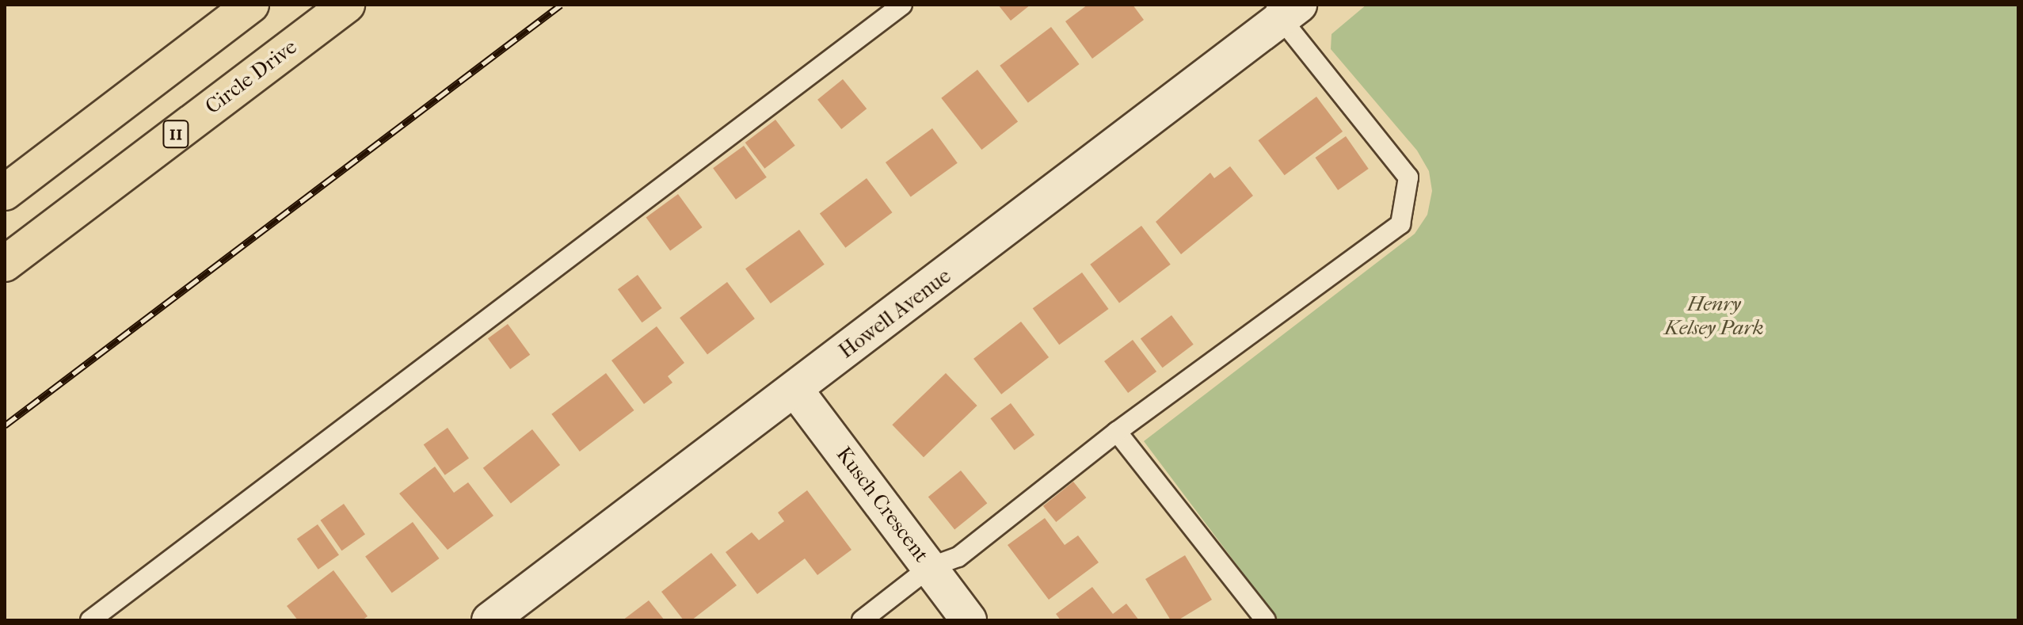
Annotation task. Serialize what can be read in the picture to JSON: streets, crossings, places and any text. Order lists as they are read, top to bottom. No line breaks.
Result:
{"streets":{"highway":["Circle Drive","11"],"street":["Howell Avenue","Kusch Crescent"]},"crossings":[["Howell Avenue","Kusch Crescent"]],"parks":["Henry Kelsey Park"]}
